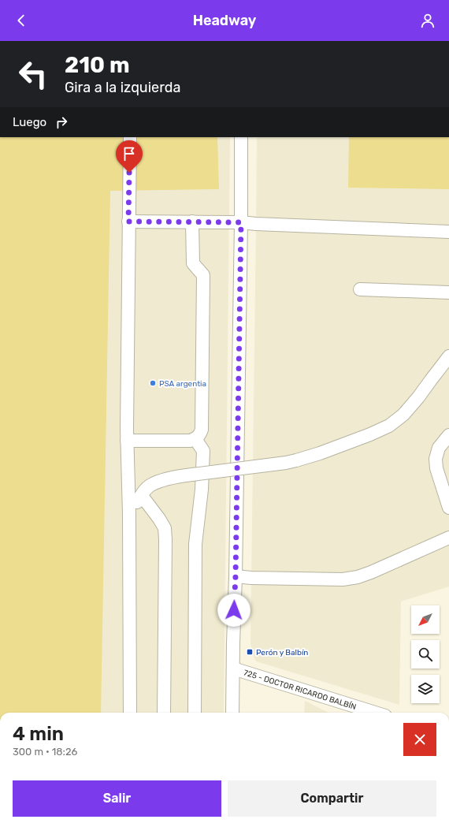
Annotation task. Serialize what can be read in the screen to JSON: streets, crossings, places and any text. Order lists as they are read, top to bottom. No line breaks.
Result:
{"streets":{"street":["725 - DOCTOR RICARDO BALBÍN"]},"places":{"other":["PSA argentia"],"transit":["Perón y Balbín"]},"north":"bottom left","page":{"header":"Headway","turn":["210 m","Gira a la izquierda"],"then":"Luego","heading":["4 min","300 m · 18:26"],"buttons":["Salir","Compartir"]}}
